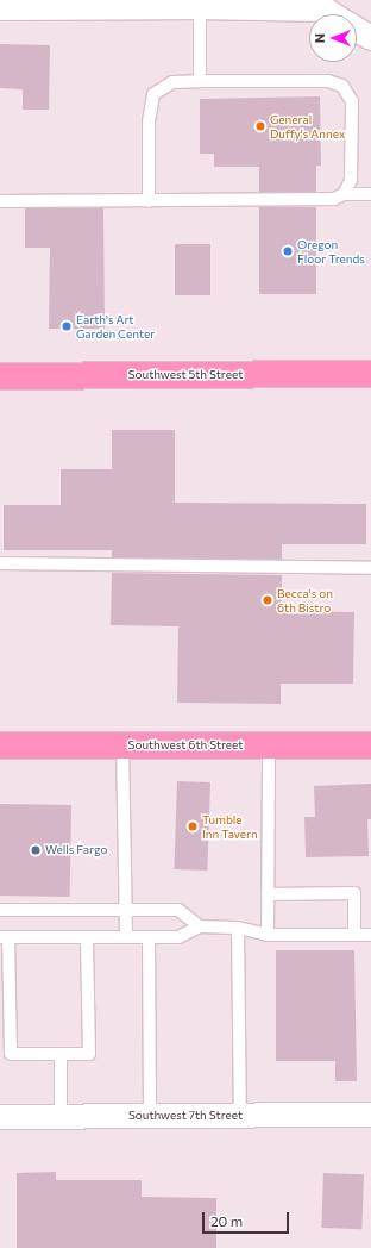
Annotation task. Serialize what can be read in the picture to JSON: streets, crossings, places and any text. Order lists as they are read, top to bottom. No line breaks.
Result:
{"streets":{"main road":["Southwest 5th Street","Southwest 6th Street"],"street":["Southwest 7th Street"]},"places":["General Duffy's Annex","Oregon Floor Trends","Earth's Art Garden Center","Becca's on 6th Bistro","Tumble Inn Tavern","Wells Fargo"],"scale_bar":"20 m","north":"left"}
